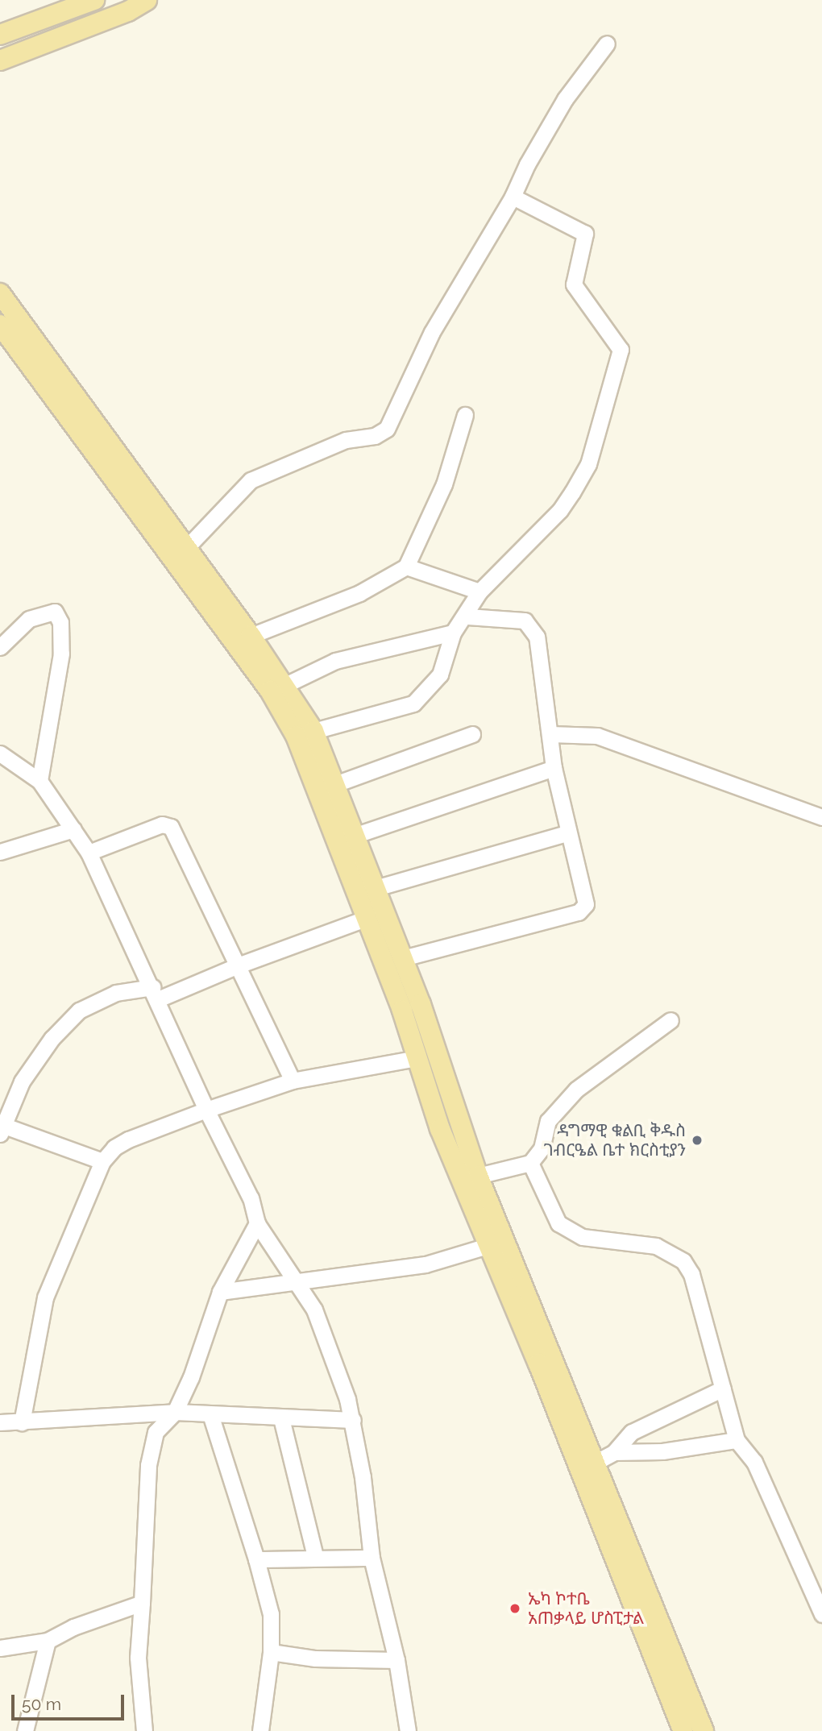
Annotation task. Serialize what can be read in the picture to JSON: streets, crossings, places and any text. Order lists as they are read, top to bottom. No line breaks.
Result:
{"places":["ዳግማዊ ቁልቢ ቅዱስ ገብርዔል ቤተ ክርስቲያን","ኤካ ኮተቤ አጠቃላይ ሆስፒታል"],"scale_bar":"50 m"}
